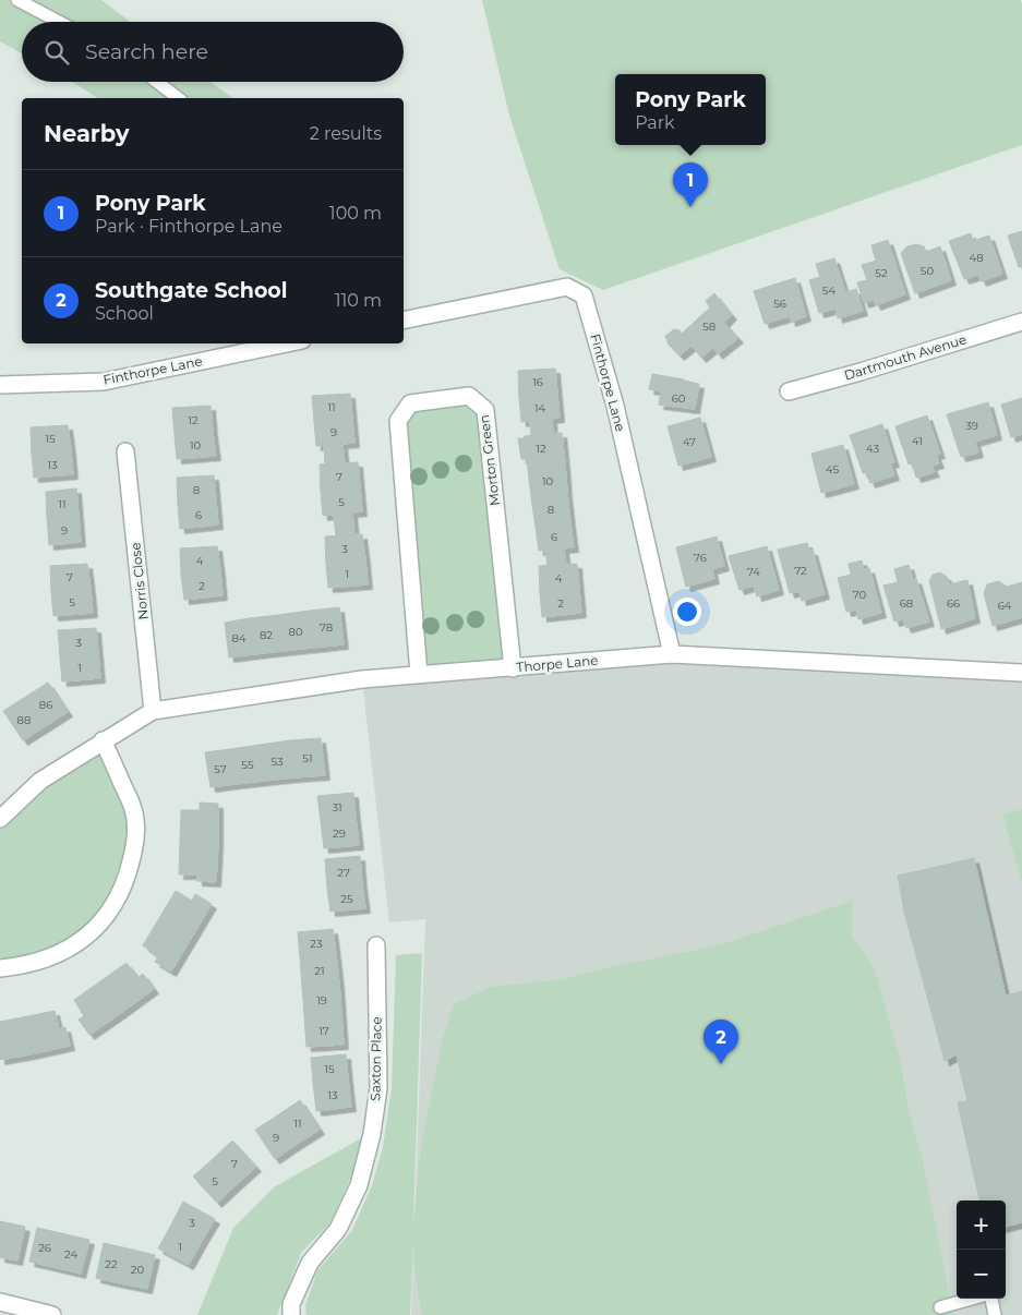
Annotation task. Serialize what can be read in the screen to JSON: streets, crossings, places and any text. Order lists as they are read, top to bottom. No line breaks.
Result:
{"streets":{"street":["Dartmouth Avenue","Finthorpe Lane","Morton Green","Norris Close","Thorpe Lane","Saxton Place"]},"crossings":[["Finthorpe Lane","Thorpe Lane"],["Morton Green","Thorpe Lane"],["Norris Close","Thorpe Lane"]],"house_numbers":["48","50","52","54","56","58","16","60","11","14","12","39","9","15","41","47","10","12","43","13","45","7","10","8","5","11","8","6","9","6","3","76","4","72","74","1","7","4","2","70","5","2","68","66","64","78","80","82","84","3","1","86","88","51","53","55","57","31","29","27","25","23","21","19","17","15","13","11","9","7","5","3","1","26","24","22","20"],"page":{"search":"Search here","popup":["Pony Park","Park"],"heading":["Nearby","2 results"],"pins":["1","2"],"list":[{"mark":"1","name":"Pony Park","note":"Park · Finthorpe Lane","value":"100 m"},{"mark":"2","name":"Southgate School","note":"School","value":"110 m"}],"map_buttons":["+","−"]}}
